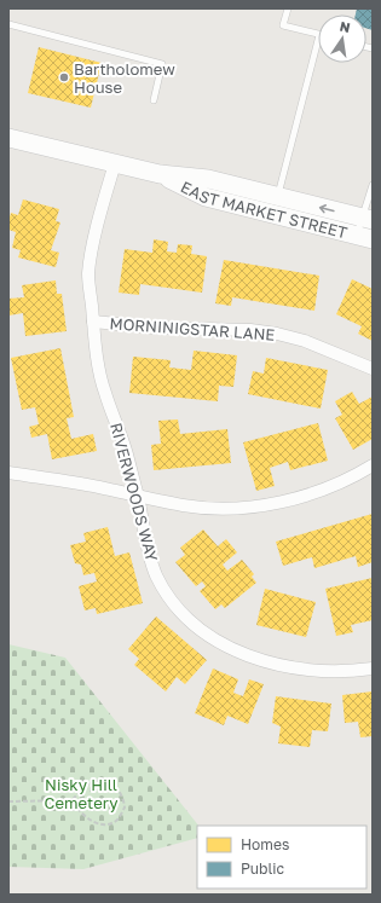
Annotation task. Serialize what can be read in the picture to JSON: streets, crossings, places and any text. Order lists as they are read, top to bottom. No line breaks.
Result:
{"streets":{"street":["EAST MARKET STREET","MORNINIGSTAR LANE","RIVERWOODS WAY"]},"crossings":[["EAST MARKET STREET","RIVERWOODS WAY"],["MORNINIGSTAR LANE","RIVERWOODS WAY"]],"parks":["Nisky Hill Cemetery"],"places":["Bartholomew House"],"legend":["Homes","Public"],"north":"top"}
